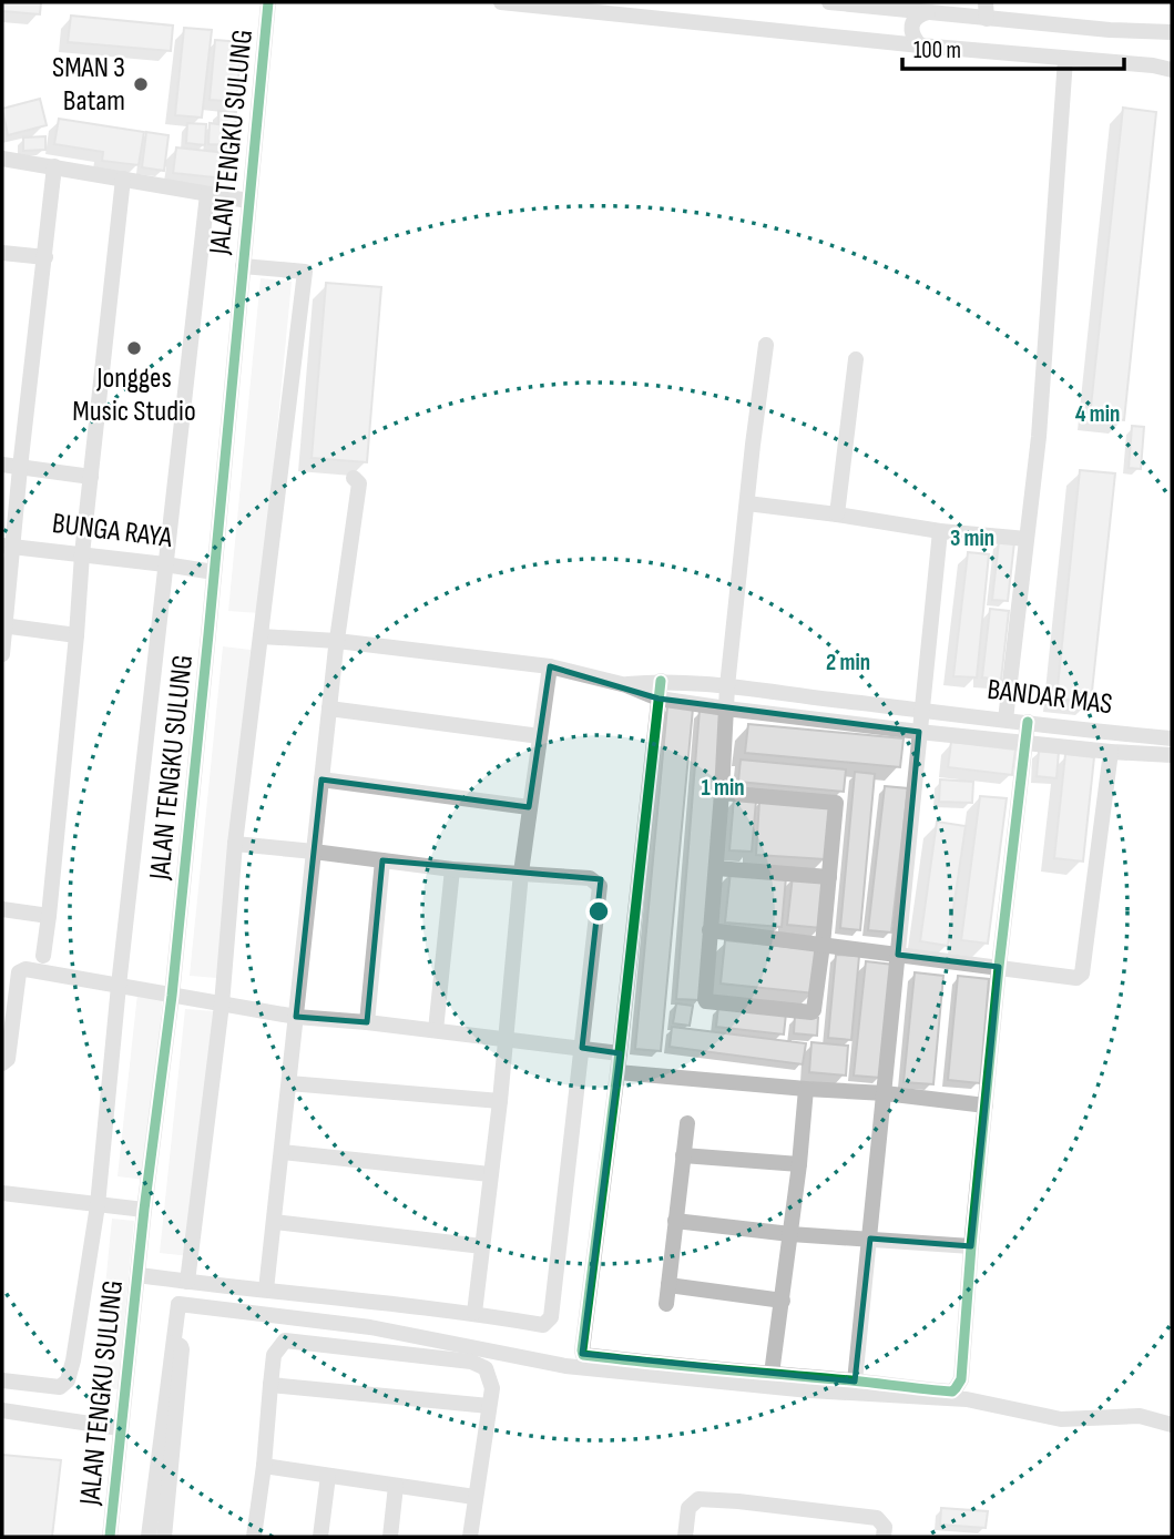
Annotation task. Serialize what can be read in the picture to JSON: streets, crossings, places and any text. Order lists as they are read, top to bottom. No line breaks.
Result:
{"streets":{"street":["JALAN TENGKU SULUNG","BUNGA RAYA","BANDAR MAS"]},"crossings":[["JALAN TENGKU SULUNG","BUNGA RAYA"]],"places":["SMAN 3 Batam","Jongges Music Studio"],"scale_bar":"100 m","rings":["4 min","3 min","2 min","1 min"]}
